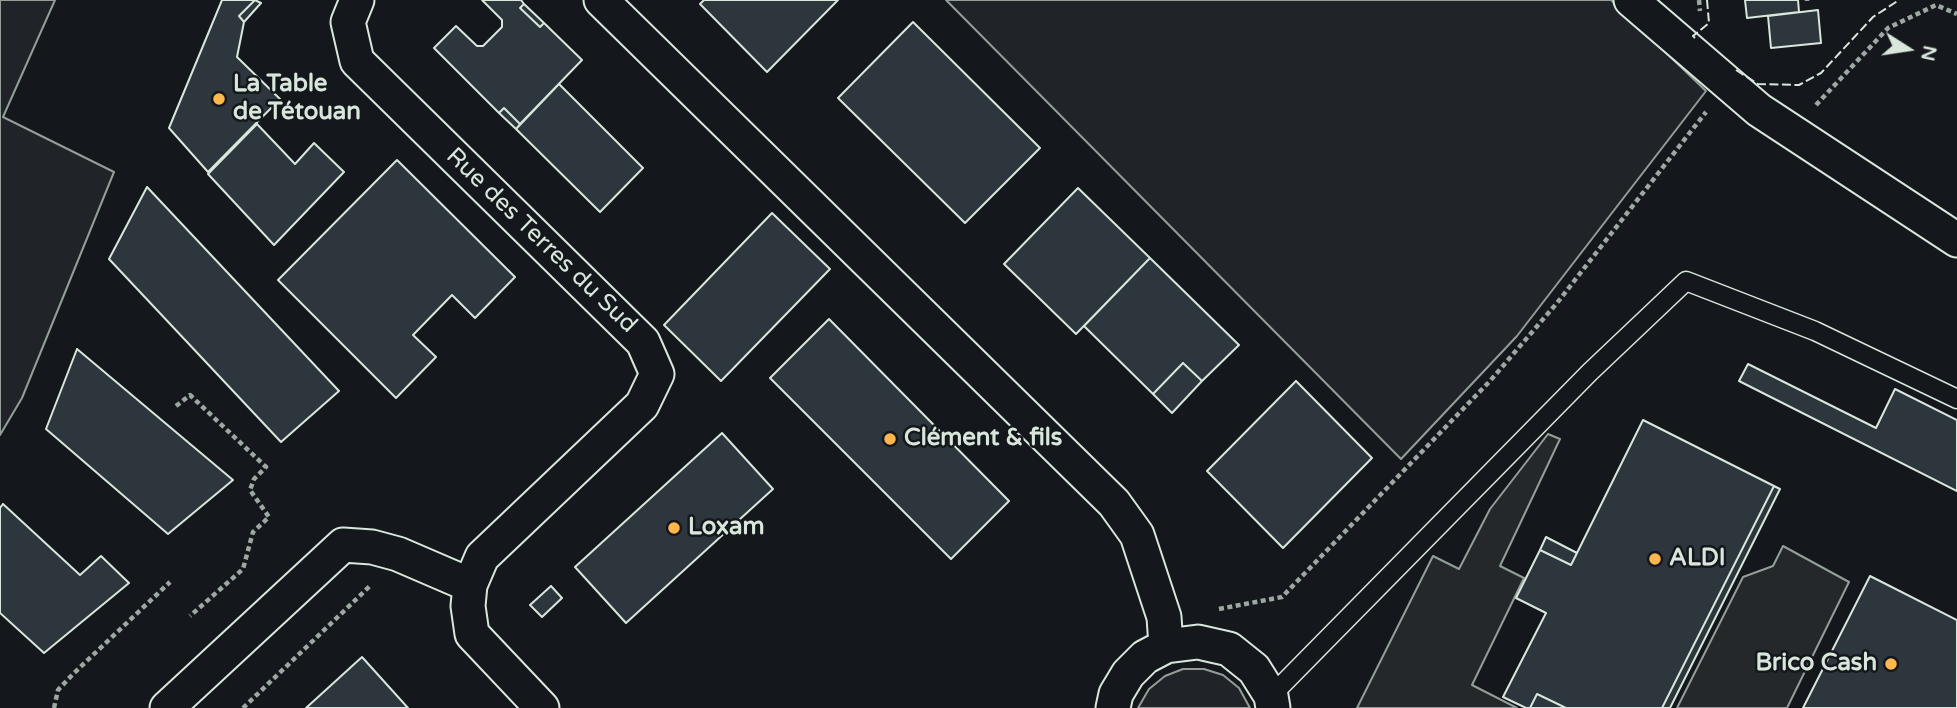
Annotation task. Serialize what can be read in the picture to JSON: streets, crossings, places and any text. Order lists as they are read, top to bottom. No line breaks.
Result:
{"streets":{"street":["Rue des Terres du Sud"]},"places":["La Table de Tétouan","Clément & fils","Loxam","ALDI","Brico Cash"],"north":"right"}
